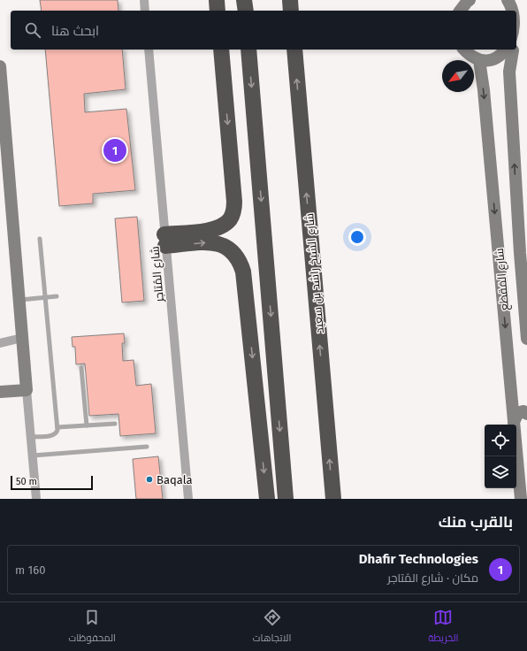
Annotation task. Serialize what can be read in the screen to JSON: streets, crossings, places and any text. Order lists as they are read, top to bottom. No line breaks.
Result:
{"streets":{"highway":["شارع الشيخ راشد بن سعيد"],"street":["شارع المُتاجر","شارع المَقطَع"]},"places":["Baqala"],"scale_bar":"50 m","north":"bottom left","page":{"search":"ابحث هنا","pins":"1","scale":"50 m","heading":"بالقرب منك","list":[{"mark":"1","name":"Dhafir Technologies","note":"مكان · شارع المُتاجر","value":"160 m"}],"nav":["الخريطة","الاتجاهات","المحفوظات"]}}
